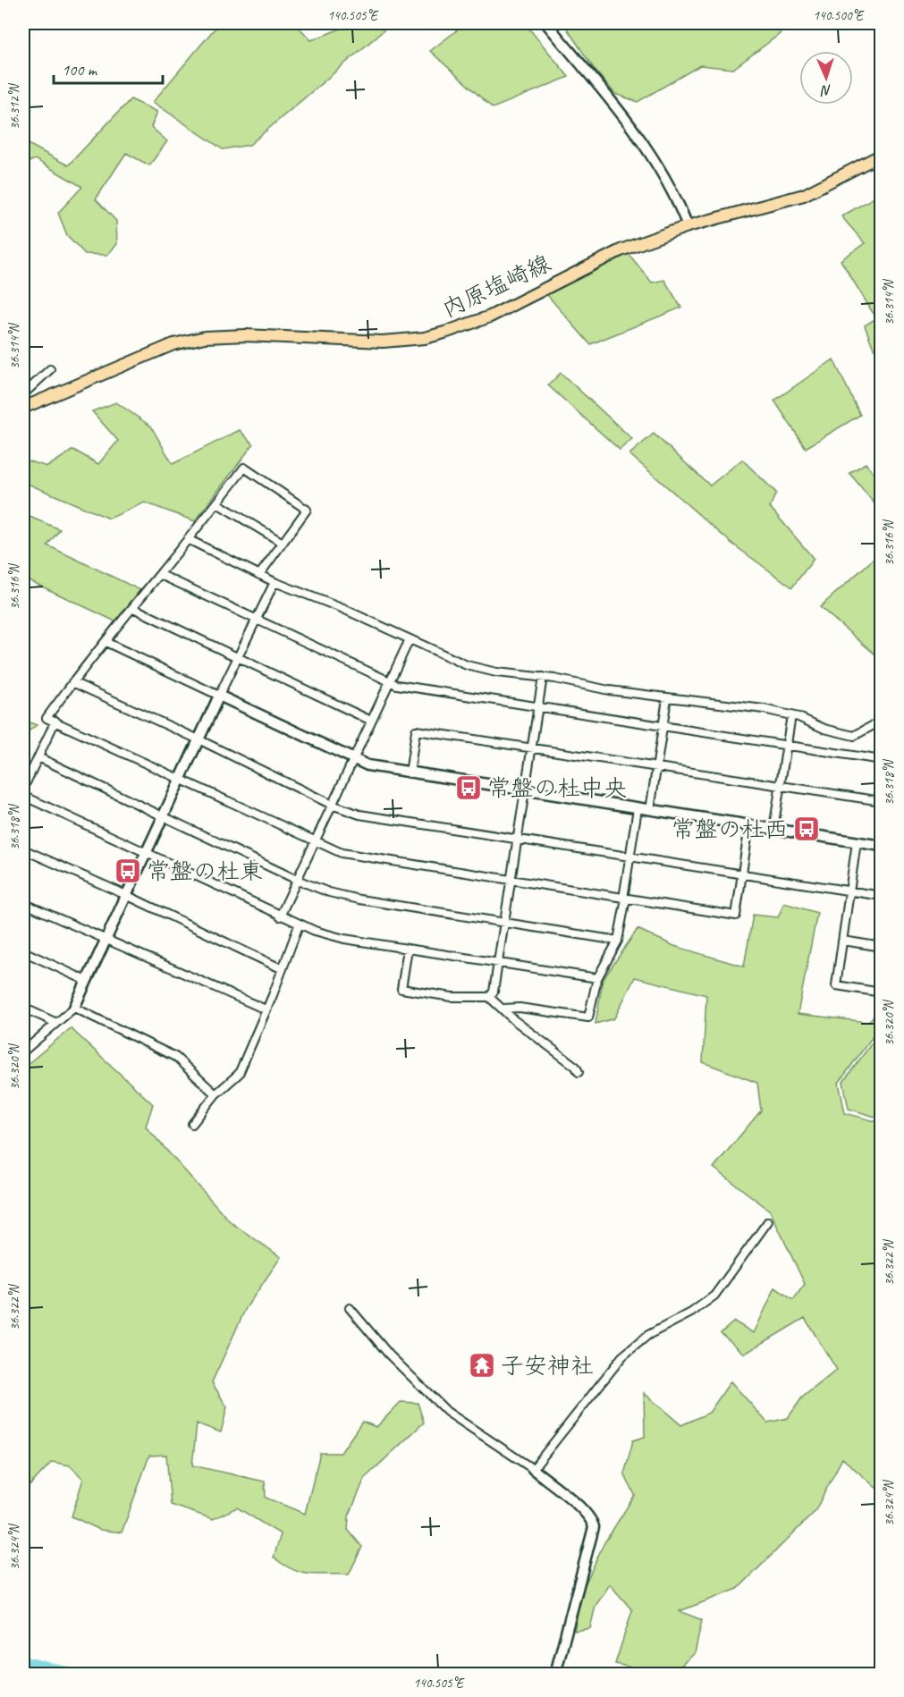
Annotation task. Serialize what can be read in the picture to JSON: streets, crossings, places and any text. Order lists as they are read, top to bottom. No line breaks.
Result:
{"streets":{"main road":["内原塩崎線"]},"places":{"bus stop":["常盤の杜中央","常盤の杜西","常盤の杜東"],"temple":["子安神社"]},"scale_bar":"100 m","north":"bottom","coordinates":["140.505°E","140.500°E","36.312°N","36.314°N","36.316°N","36.318°N","36.320°N","36.322°N","36.324°N"]}
